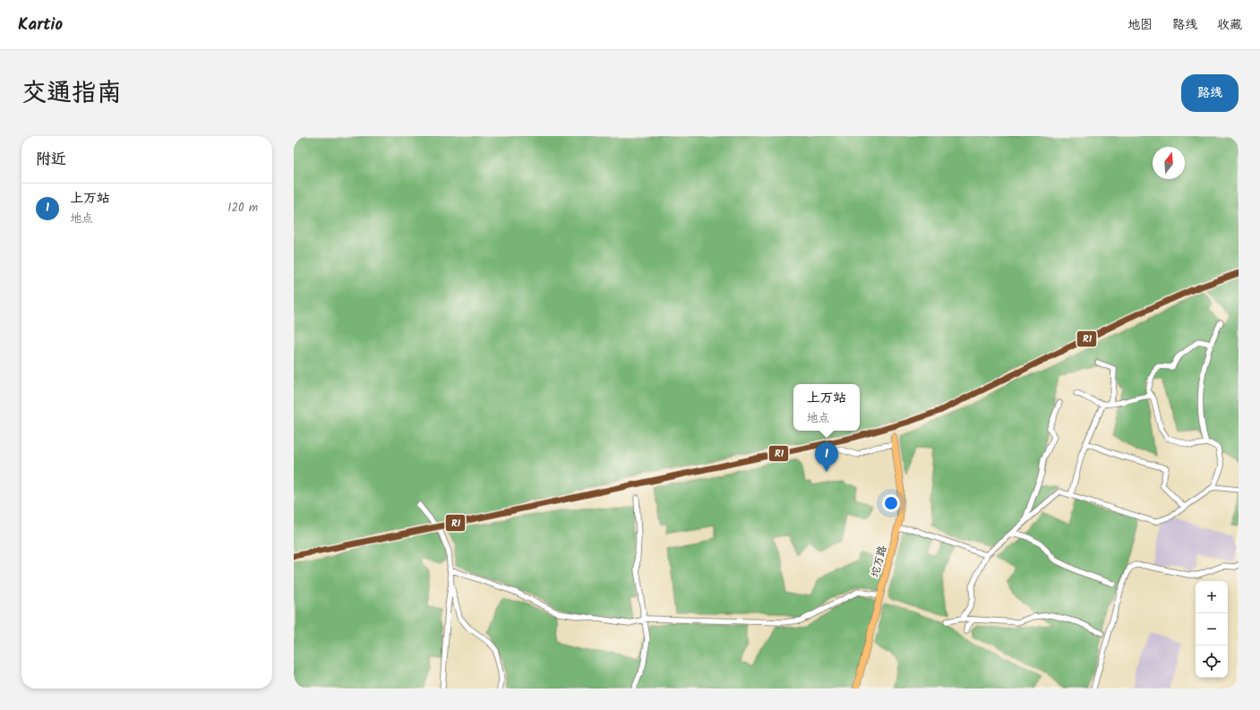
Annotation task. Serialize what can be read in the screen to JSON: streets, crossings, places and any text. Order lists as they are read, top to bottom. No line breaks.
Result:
{"streets":{"main road":["坨万路"]},"lines":["transit line R1"],"north":"top","page":{"header":"Kartio","nav":["地图","路线","收藏"],"title":"交通指南","buttons":"路线","heading":"附近","list":[{"mark":"1","name":"上万站","note":"地点","value":"120 m"}],"popup":["上万站","地点"],"pins":"1","map_buttons":["+","−"]}}
